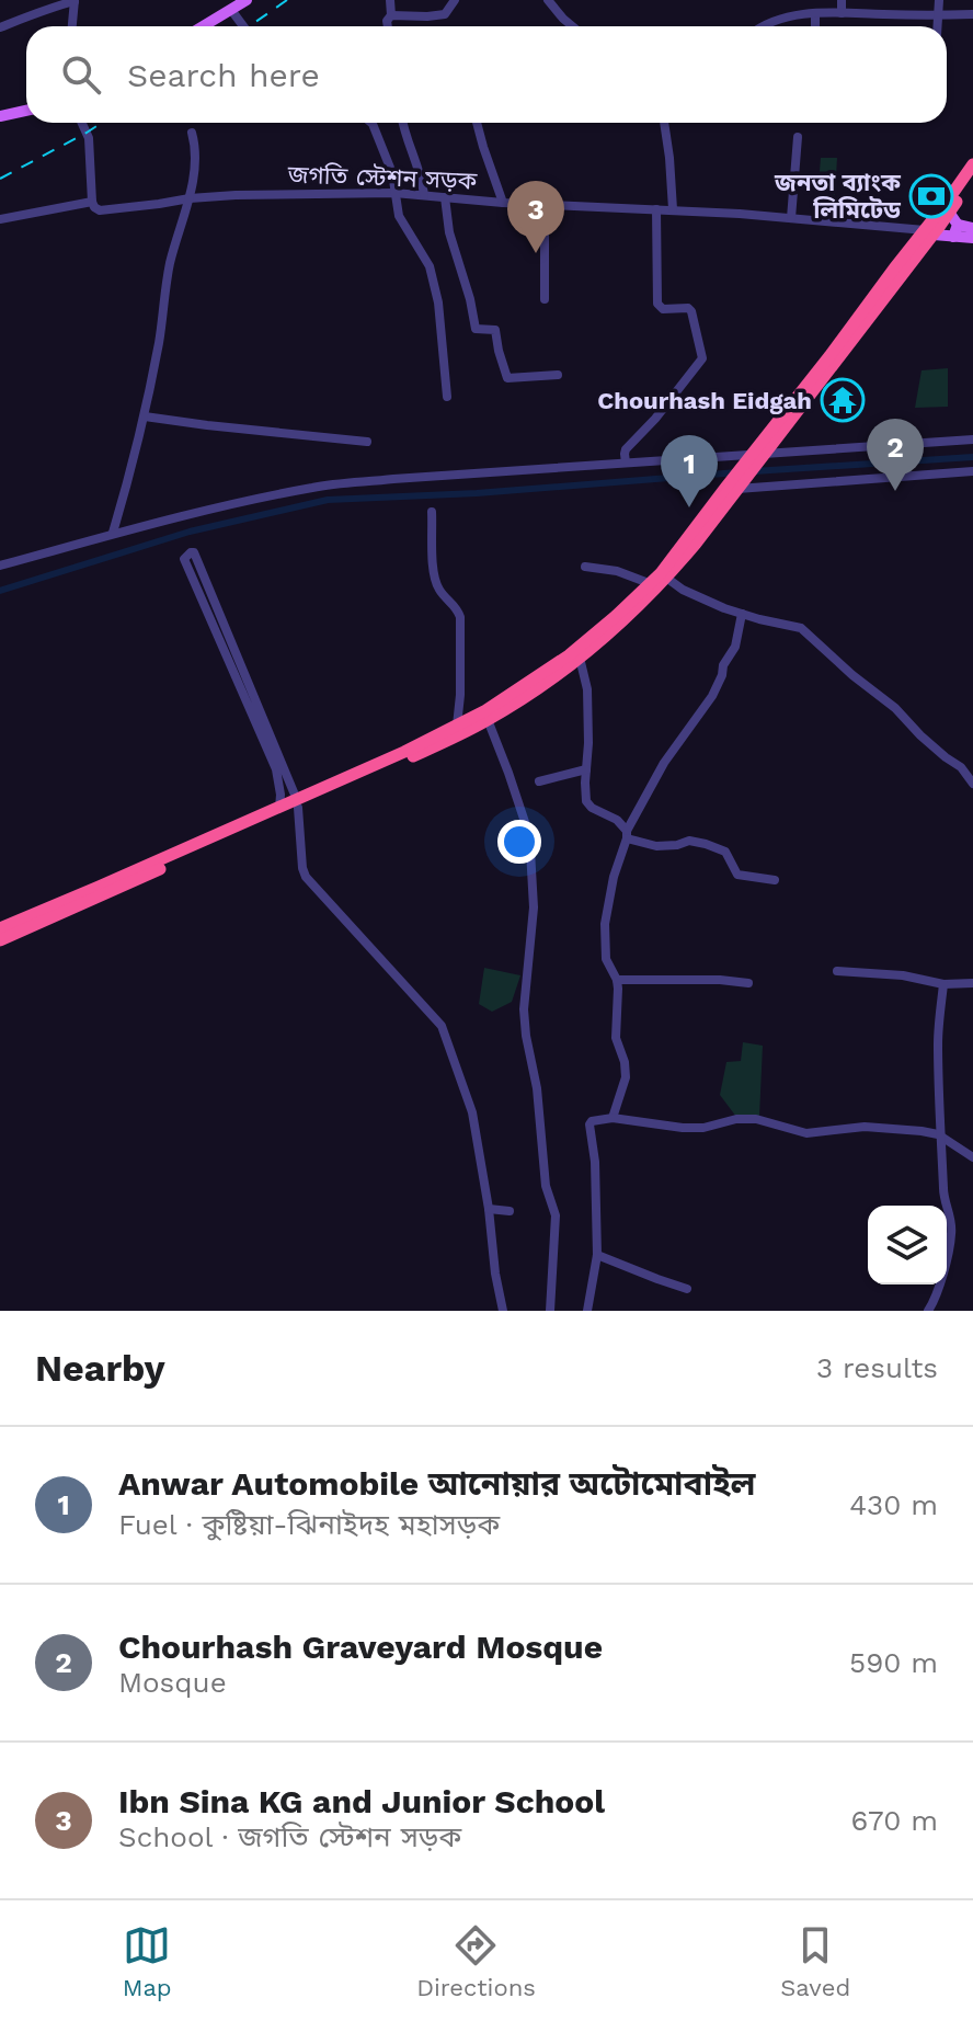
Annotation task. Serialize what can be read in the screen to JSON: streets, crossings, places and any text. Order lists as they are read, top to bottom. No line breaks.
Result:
{"streets":{"street":["জগতি স্টেশন সড়ক"]},"places":{"bank":["জনতা ব্যাংক লিমিটেড"],"temple":["Chourhash Eidgah"]},"page":{"search":"Search here","pins":["3","2","1"],"heading":["Nearby","3 results"],"list":[{"mark":"1","name":"Anwar Automobile আনোয়ার অটোমোবাইল","note":"Fuel · কুষ্টিয়া-ঝিনাইদহ মহাসড়ক","value":"430 m"},{"mark":"2","name":"Chourhash Graveyard Mosque","note":"Mosque","value":"590 m"},{"mark":"3","name":"Ibn Sina KG and Junior School","note":"School · জগতি স্টেশন সড়ক","value":"670 m"}],"nav":["Map","Directions","Saved"]}}
